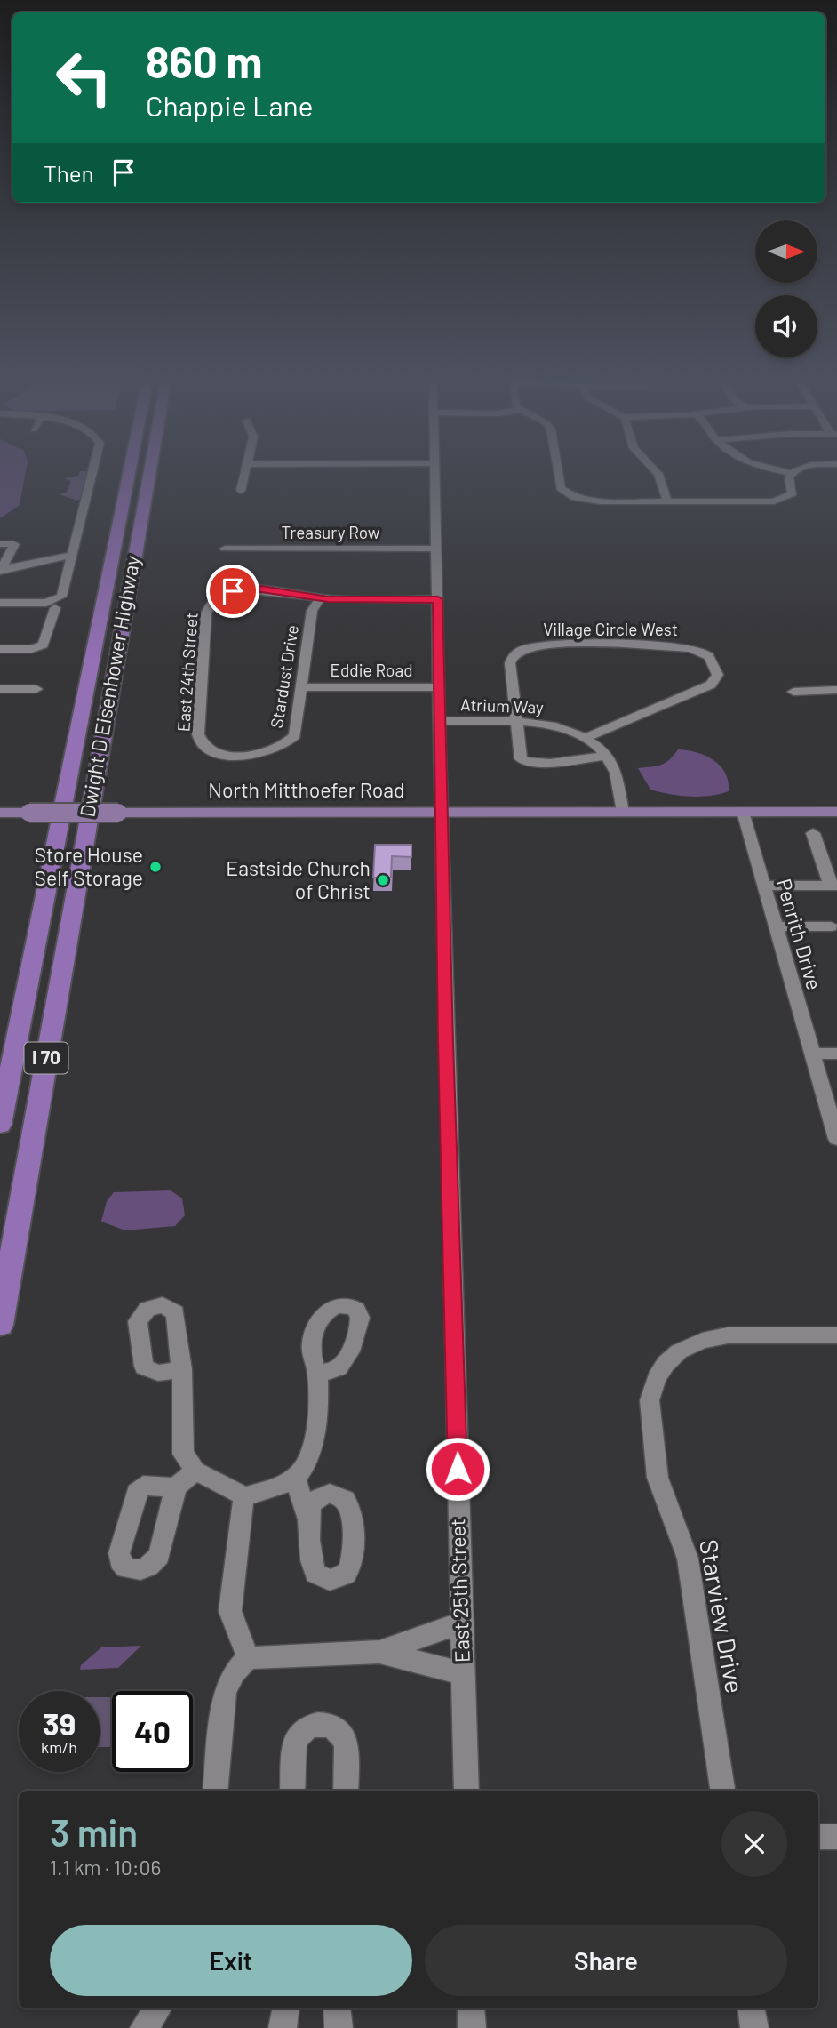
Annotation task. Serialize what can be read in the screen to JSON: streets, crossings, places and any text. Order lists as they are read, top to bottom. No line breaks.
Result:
{"streets":{"highway":["Dwight D Eisenhower Highway","I 70"],"main road":["North Mitthoefer Road"],"street":["Treasury Row","Village Circle West","Eddie Road","East 24th Street","Stardust Drive","Atrium Way","Penrith Drive","East 25th Street","Starview Drive"]},"crossings":[["Treasury Row","East 25th Street"],["Village Circle West","Atrium Way"],["Eddie Road","Stardust Drive"],["Eddie Road","East 25th Street"],["East 24th Street","Stardust Drive"],["Atrium Way","East 25th Street"],["North Mitthoefer Road","Penrith Drive"],["North Mitthoefer Road","East 25th Street"]],"places":["Store House Self Storage","Eastside Church of Christ"],"north":"right","page":{"turn":["860 m","Chappie Lane"],"then":"Then","speed":"39 km/h","limit":"40","heading":["3 min","1.1 km · 10:06"],"buttons":["Exit","Share"]}}
